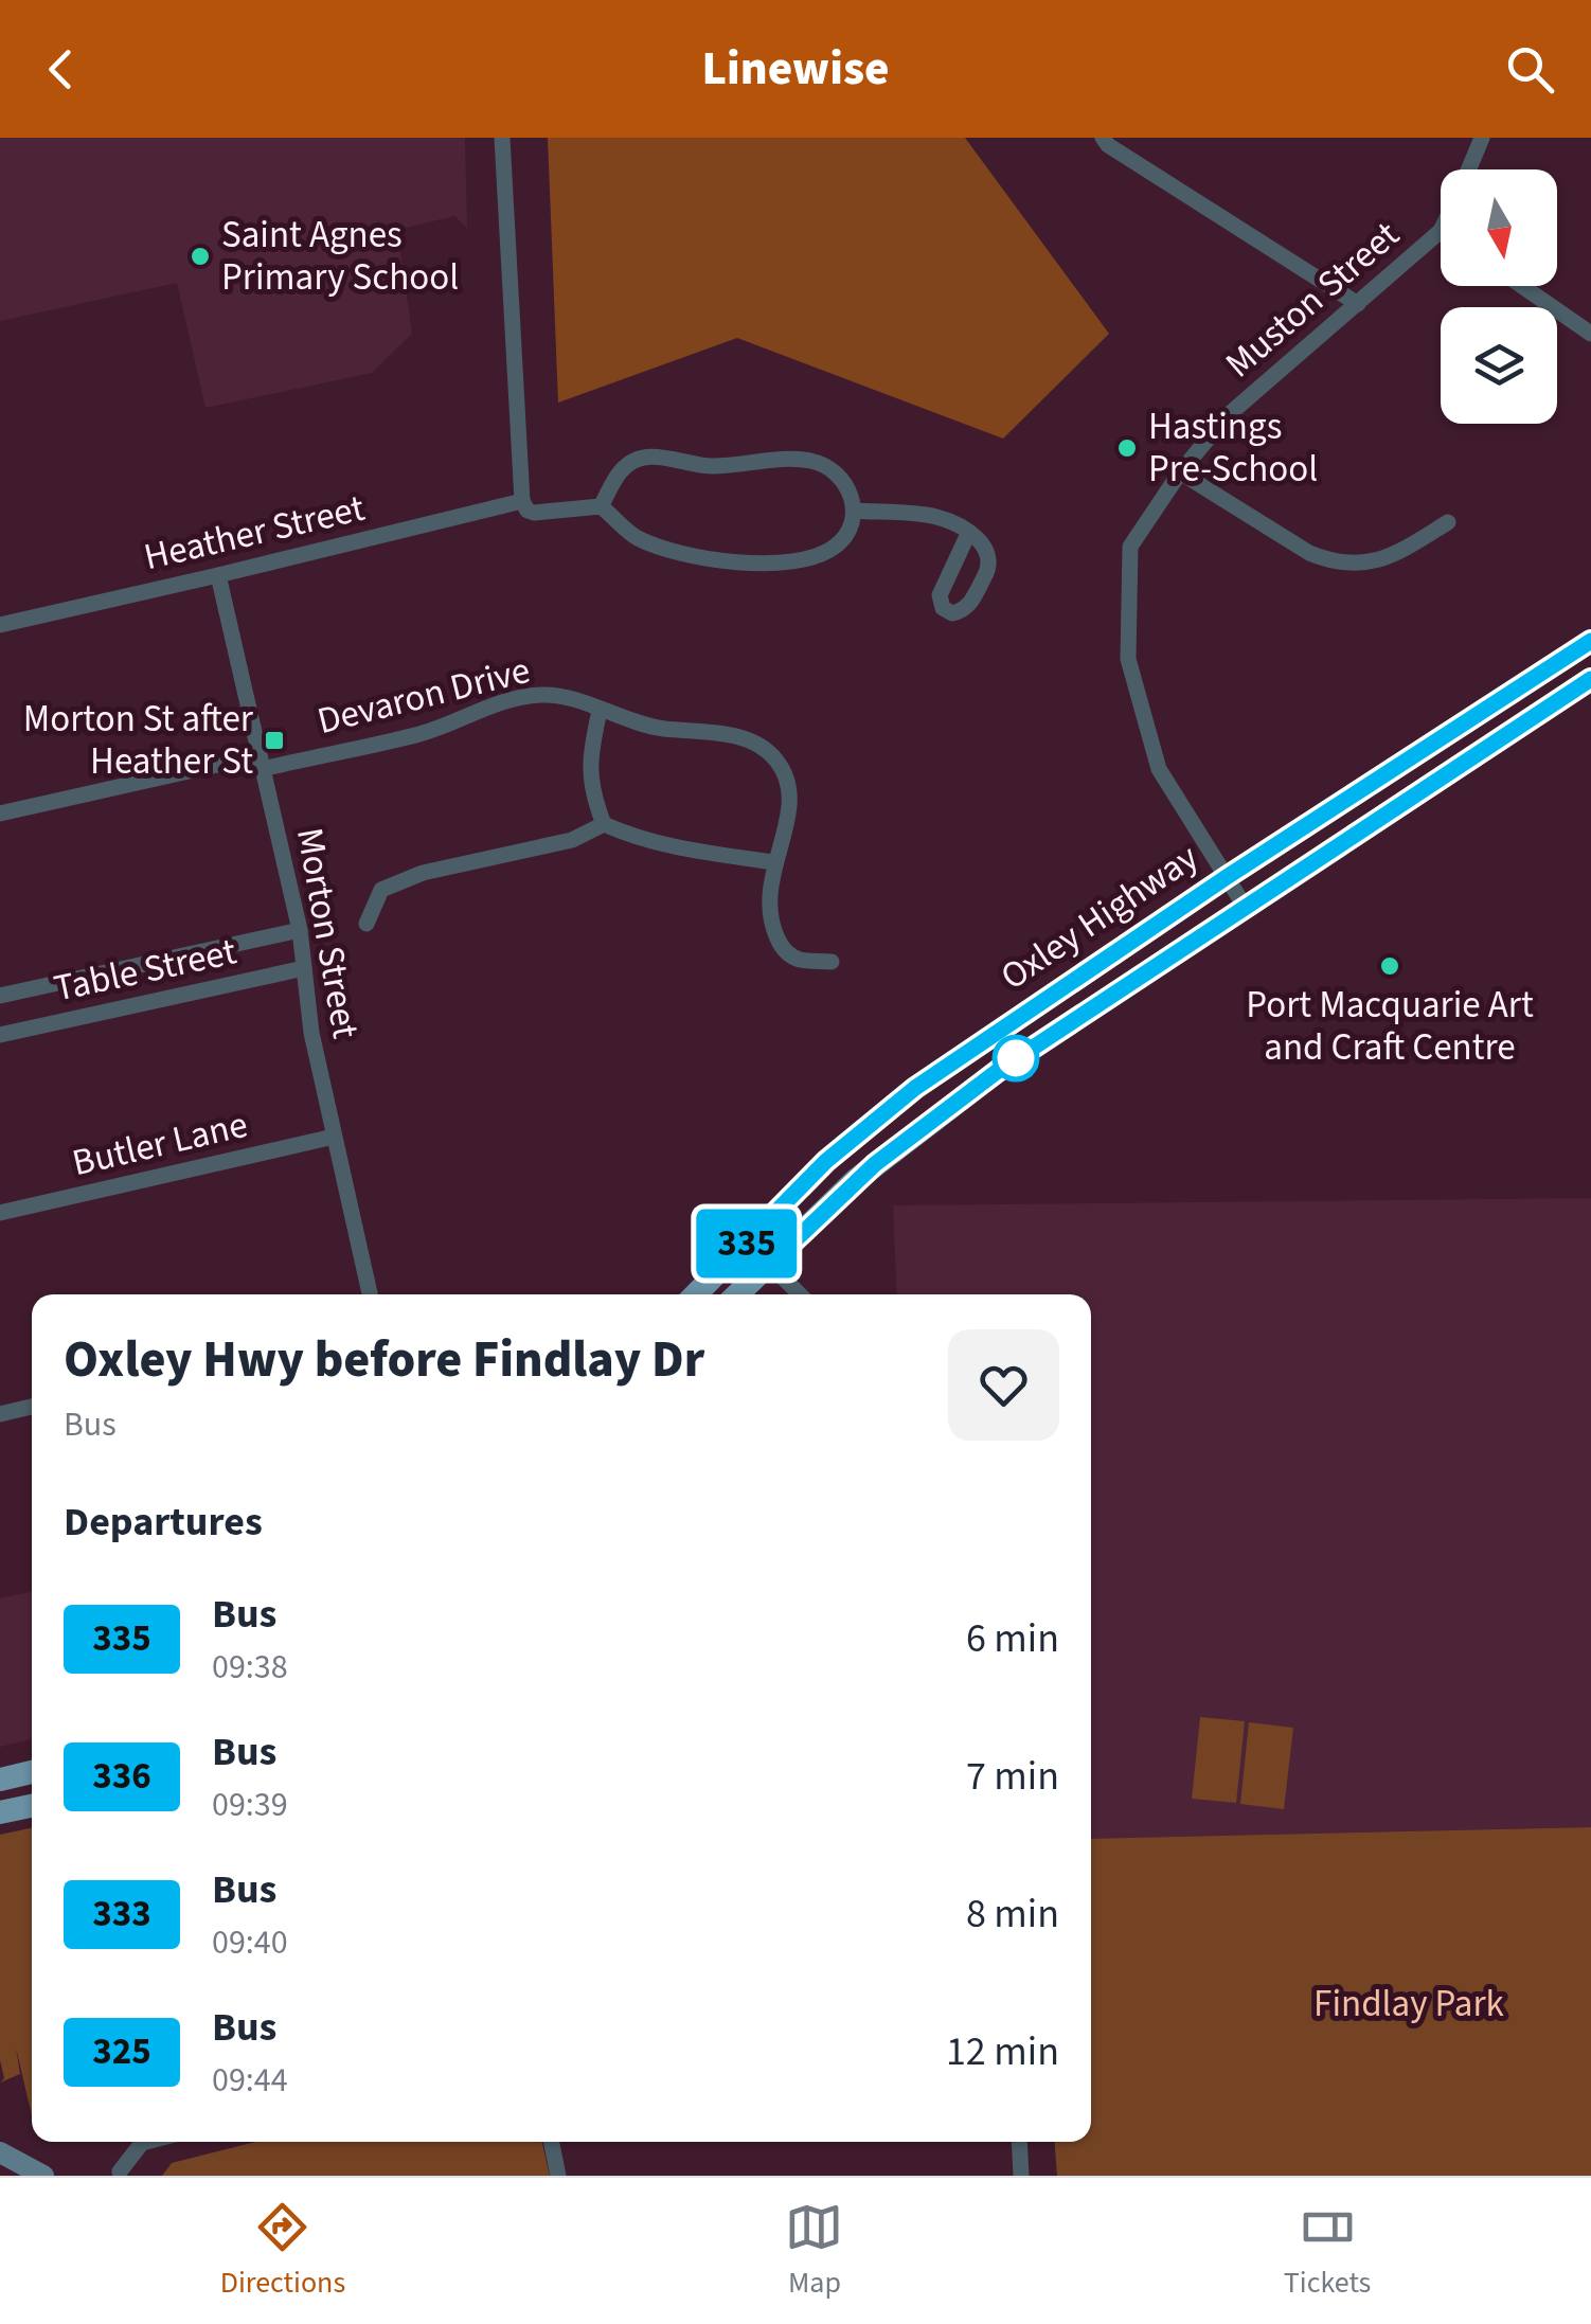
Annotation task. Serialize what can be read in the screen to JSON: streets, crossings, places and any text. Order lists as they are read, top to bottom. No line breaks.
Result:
{"streets":{"main road":["Oxley Highway"],"street":["Muston Street","Heather Street","Devaron Drive","Morton Street","Table Street","Butler Lane"]},"crossings":[["Muston Street","Oxley Highway"],["Heather Street","Morton Street"],["Devaron Drive","Morton Street"],["Morton Street","Table Street"],["Morton Street","Butler Lane"]],"parks":["Findlay Park"],"places":{"other":["Saint Agnes Primary School","Hastings Pre-School","Port Macquarie Art and Craft Centre"],"transit":["Morton St after Heather St"]},"lines":["bus line 335"],"north":"bottom","page":{"header":"Linewise","on_map":"335","heading":[["Oxley Hwy before Findlay Dr","Bus"],"Departures"],"list":[{"mark":"335","name":"Bus","note":"09:38","value":"6 min"},{"mark":"336","name":"Bus","note":"09:39","value":"7 min"},{"mark":"333","name":"Bus","note":"09:40","value":"8 min"},{"mark":"325","name":"Bus","note":"09:44","value":"12 min"}],"tabs":["Directions","Map","Tickets"]}}
